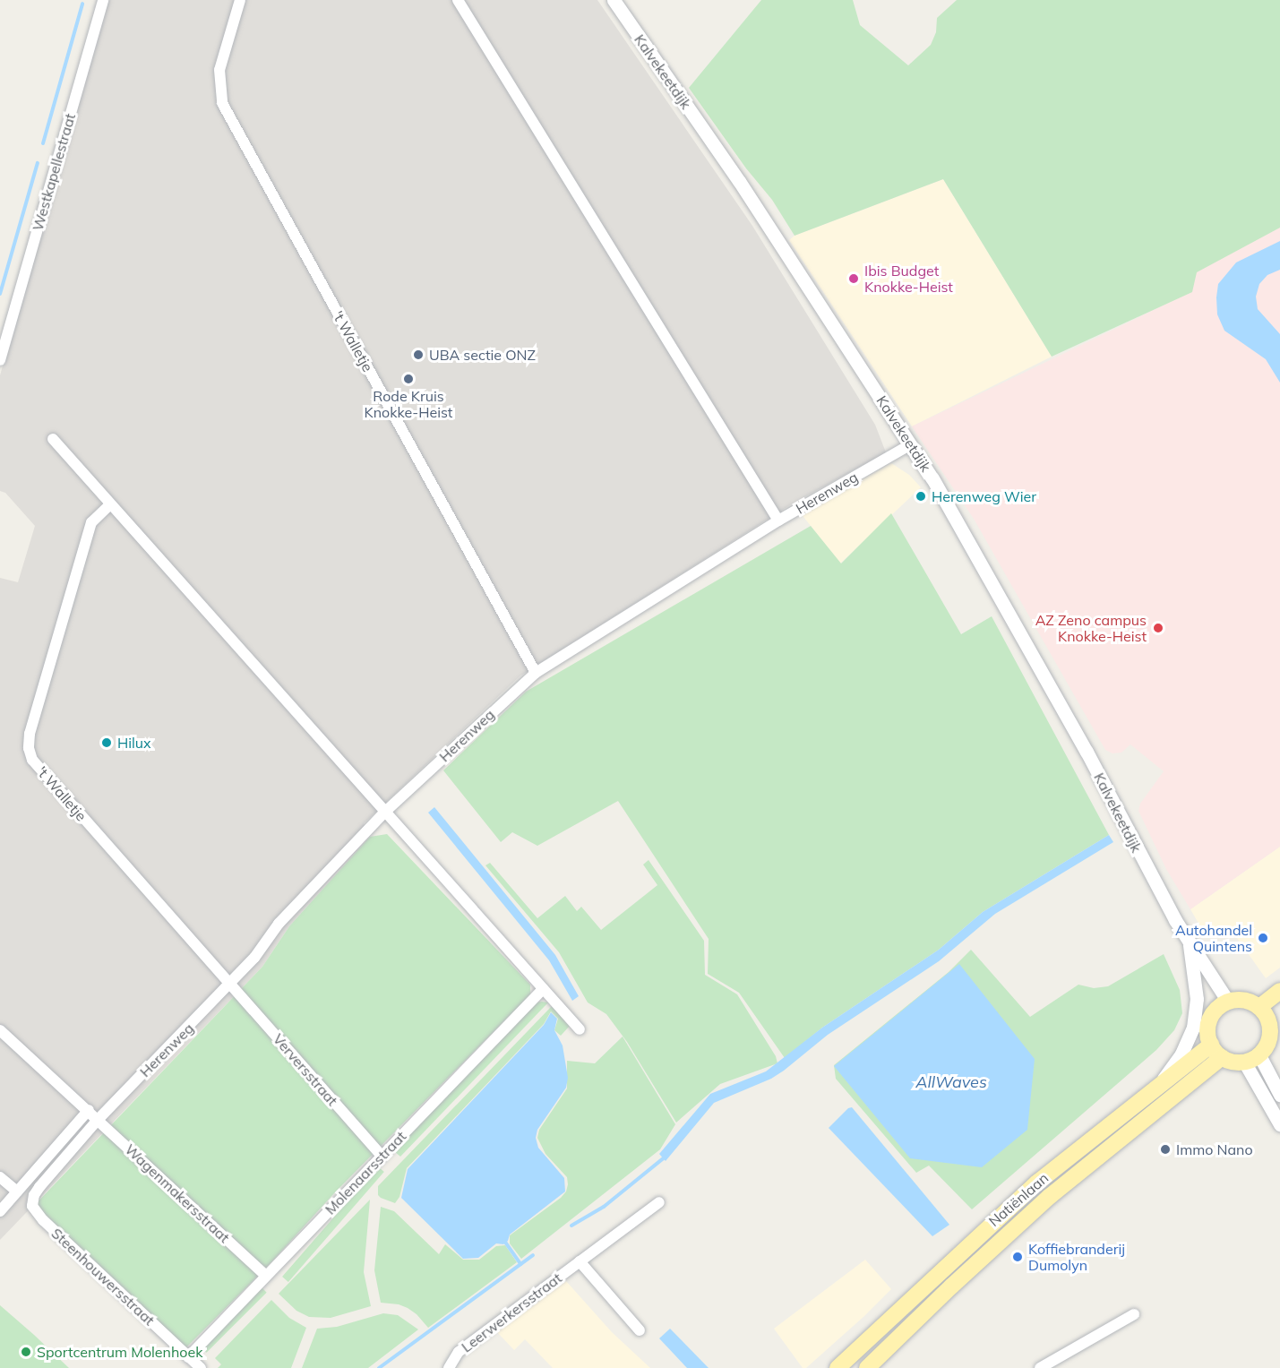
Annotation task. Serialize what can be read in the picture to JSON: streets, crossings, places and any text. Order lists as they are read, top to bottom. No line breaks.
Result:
{"streets":{"main road":["Natiënlaan"],"street":["Kalvekeetdijk","Westkapellestraat","'t Walletje","Herenweg","Verversstraat","Molenaarsstraat","Wagenmakersstraat","Steenhouwersstraat","Leerwerkersstraat"]},"crossings":[["Kalvekeetdijk","Herenweg"],["Kalvekeetdijk","Natiënlaan"],["'t Walletje","Herenweg"],["'t Walletje","Verversstraat"],["Herenweg","Verversstraat"],["Herenweg","Wagenmakersstraat"],["Herenweg","Steenhouwersstraat"],["Verversstraat","Molenaarsstraat"],["Molenaarsstraat","Wagenmakersstraat"],["Molenaarsstraat","Steenhouwersstraat"]],"water":["AllWaves"],"places":["Ibis Budget Knokke-Heist","UBA sectie ONZ","Rode Kruis Knokke-Heist","Herenweg Wier","AZ Zeno campus Knokke-Heist","Hilux","Autohandel Quintens","Immo Nano","Koffiebranderij Dumolyn","Sportcentrum Molenhoek"]}
